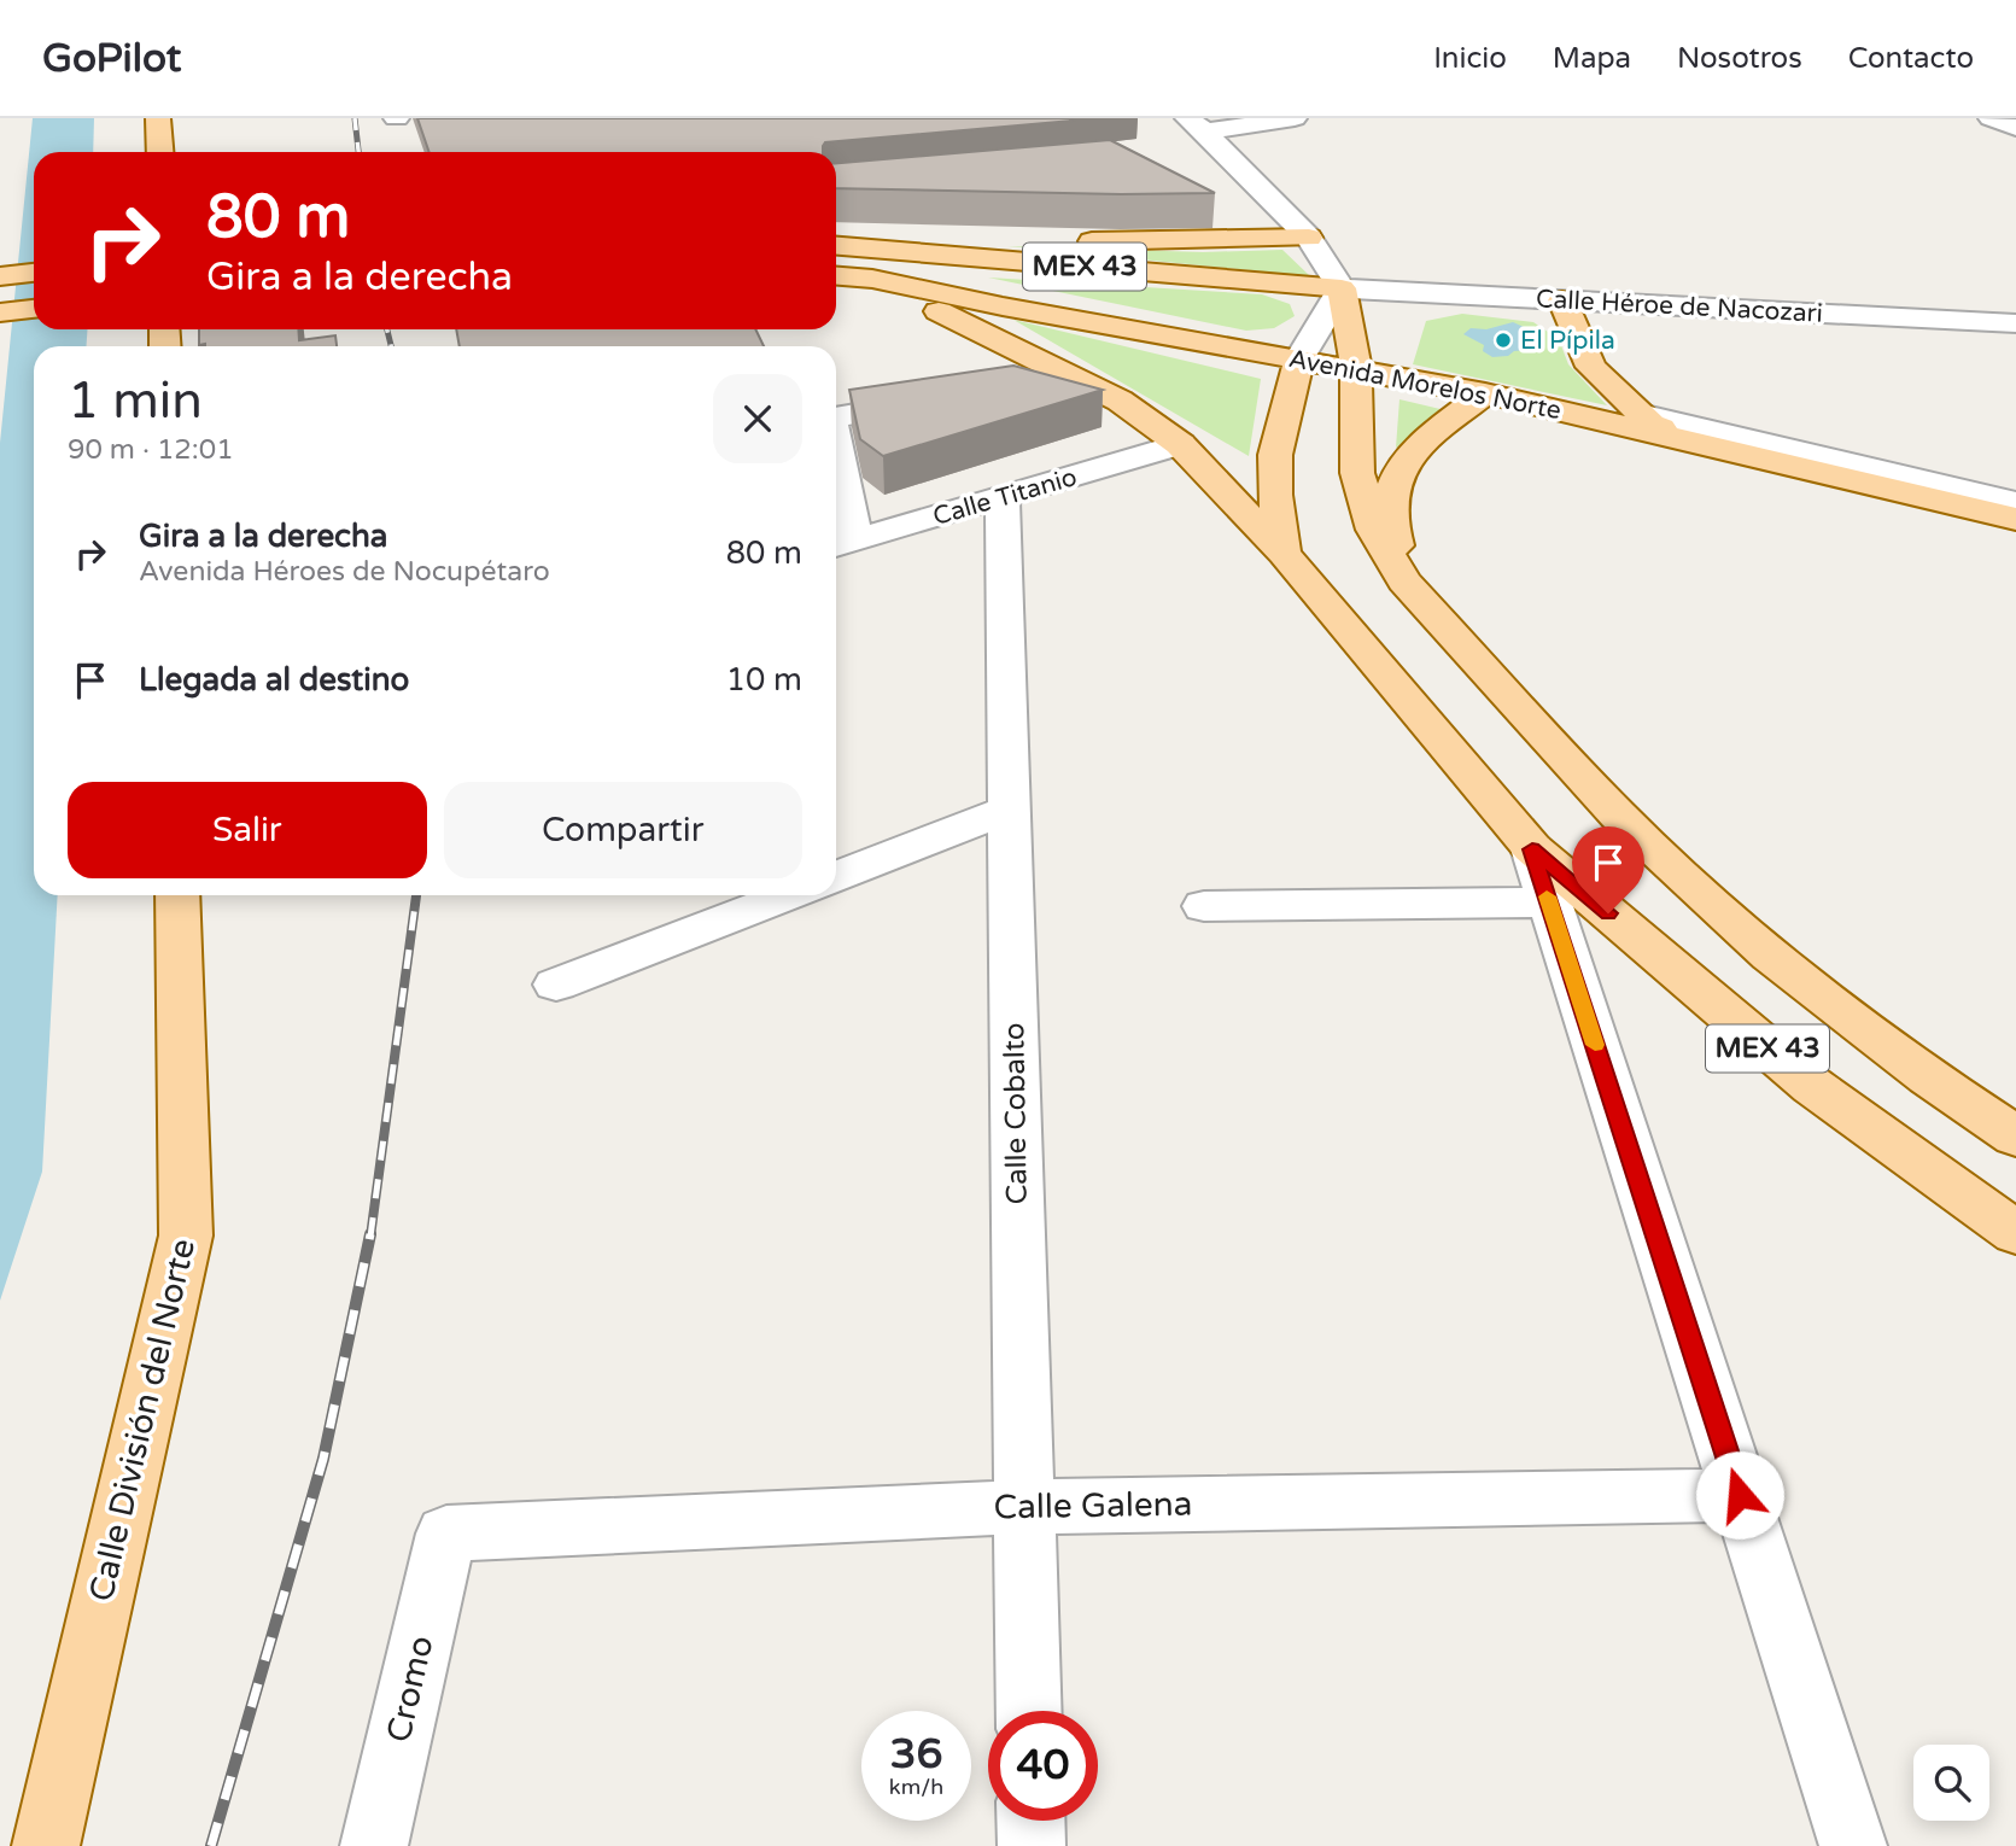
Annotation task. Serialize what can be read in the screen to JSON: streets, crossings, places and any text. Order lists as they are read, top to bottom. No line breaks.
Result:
{"streets":{"main road":["MEX 43","Avenida Morelos Norte","Calle División del Norte"],"street":["Calle Héroe de Nacozari","Calle Titanio","Calle Cobalto","Calle Galena","Cromo"]},"crossings":[["MEX 43","Calle Héroe de Nacozari"],["MEX 43","Avenida Morelos Norte"],["Calle Titanio","Calle Cobalto"],["Calle Cobalto","Calle Galena"],["Calle Galena","Cromo"]],"places":["El Pípila"],"page":{"header":"GoPilot","nav":["Inicio","Mapa","Nosotros","Contacto"],"turn":["80 m","Gira a la derecha"],"heading":["1 min","90 m · 12:01"],"list":[{"name":"Gira a la derecha","note":"Avenida Héroes de Nocupétaro","value":"80 m"},{"name":"Llegada al destino","value":"10 m"}],"buttons":["Salir","Compartir"],"speed":"36 km/h","limit":"40"}}
